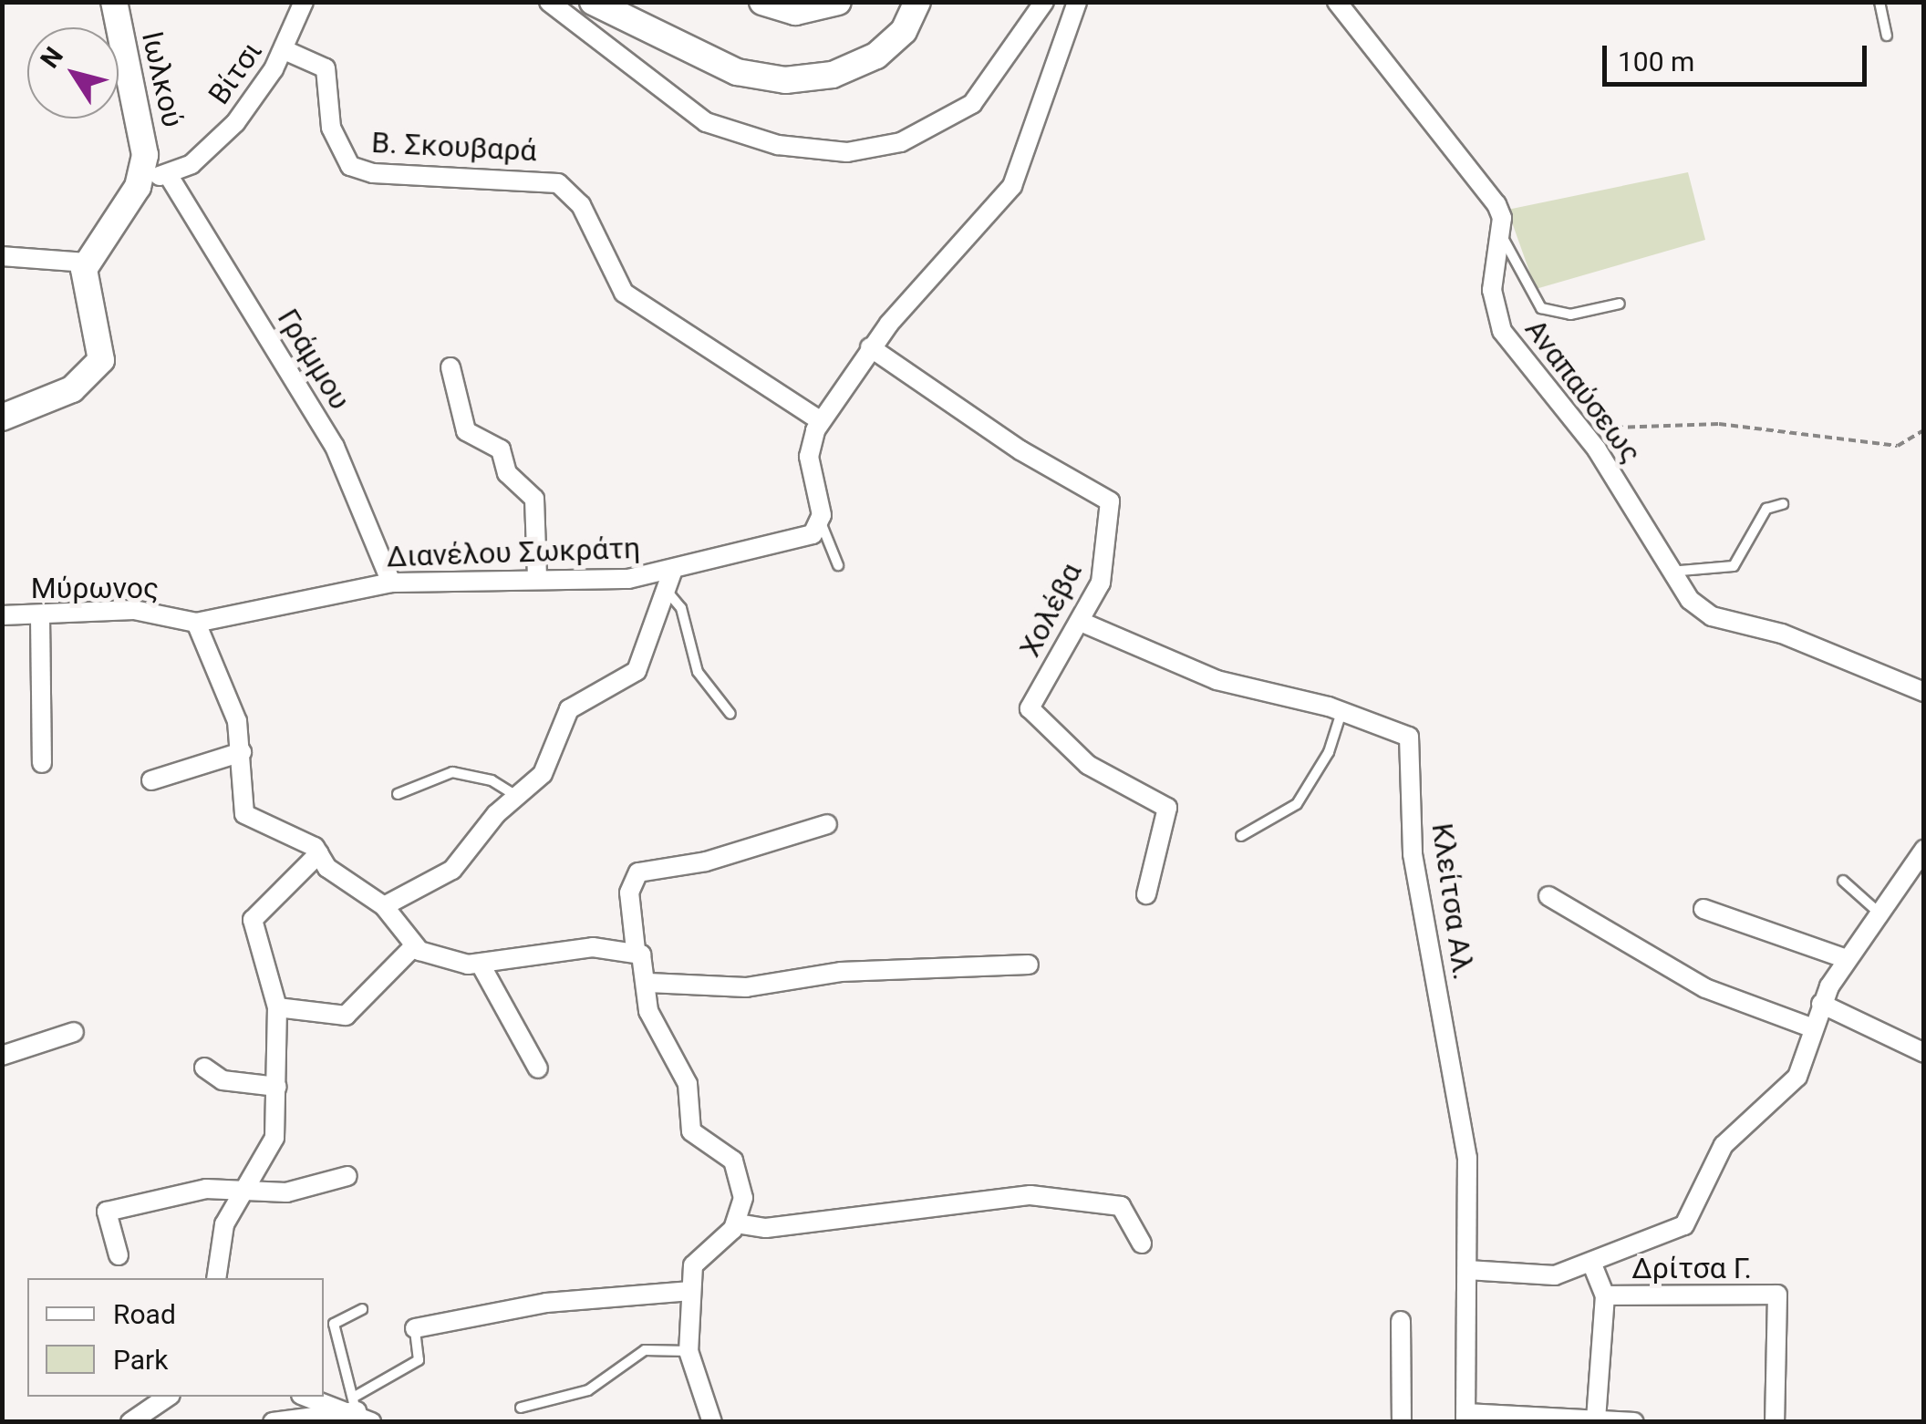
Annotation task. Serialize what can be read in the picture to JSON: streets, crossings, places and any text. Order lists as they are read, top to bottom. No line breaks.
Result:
{"streets":{"main road":["Ιωλκού"],"street":["Βίτσι","Β. Σκουβαρά","Γράμμου","Αναπαύσεως","Διανέλου Σωκράτη","Μύρωνος","Χολέβα","Κλείτσα Αλ.","Δρίτσα Γ."]},"crossings":[["Βίτσι","Ιωλκού"],["Βίτσι","Β. Σκουβαρά"],["Βίτσι","Γράμμου"],["Ιωλκού","Γράμμου"],["Γράμμου","Διανέλου Σωκράτη"],["Διανέλου Σωκράτη","Μύρωνος"],["Χολέβα","Κλείτσα Αλ."]],"legend":["Road","Park"],"scale_bar":"100 m","north":"top left"}
